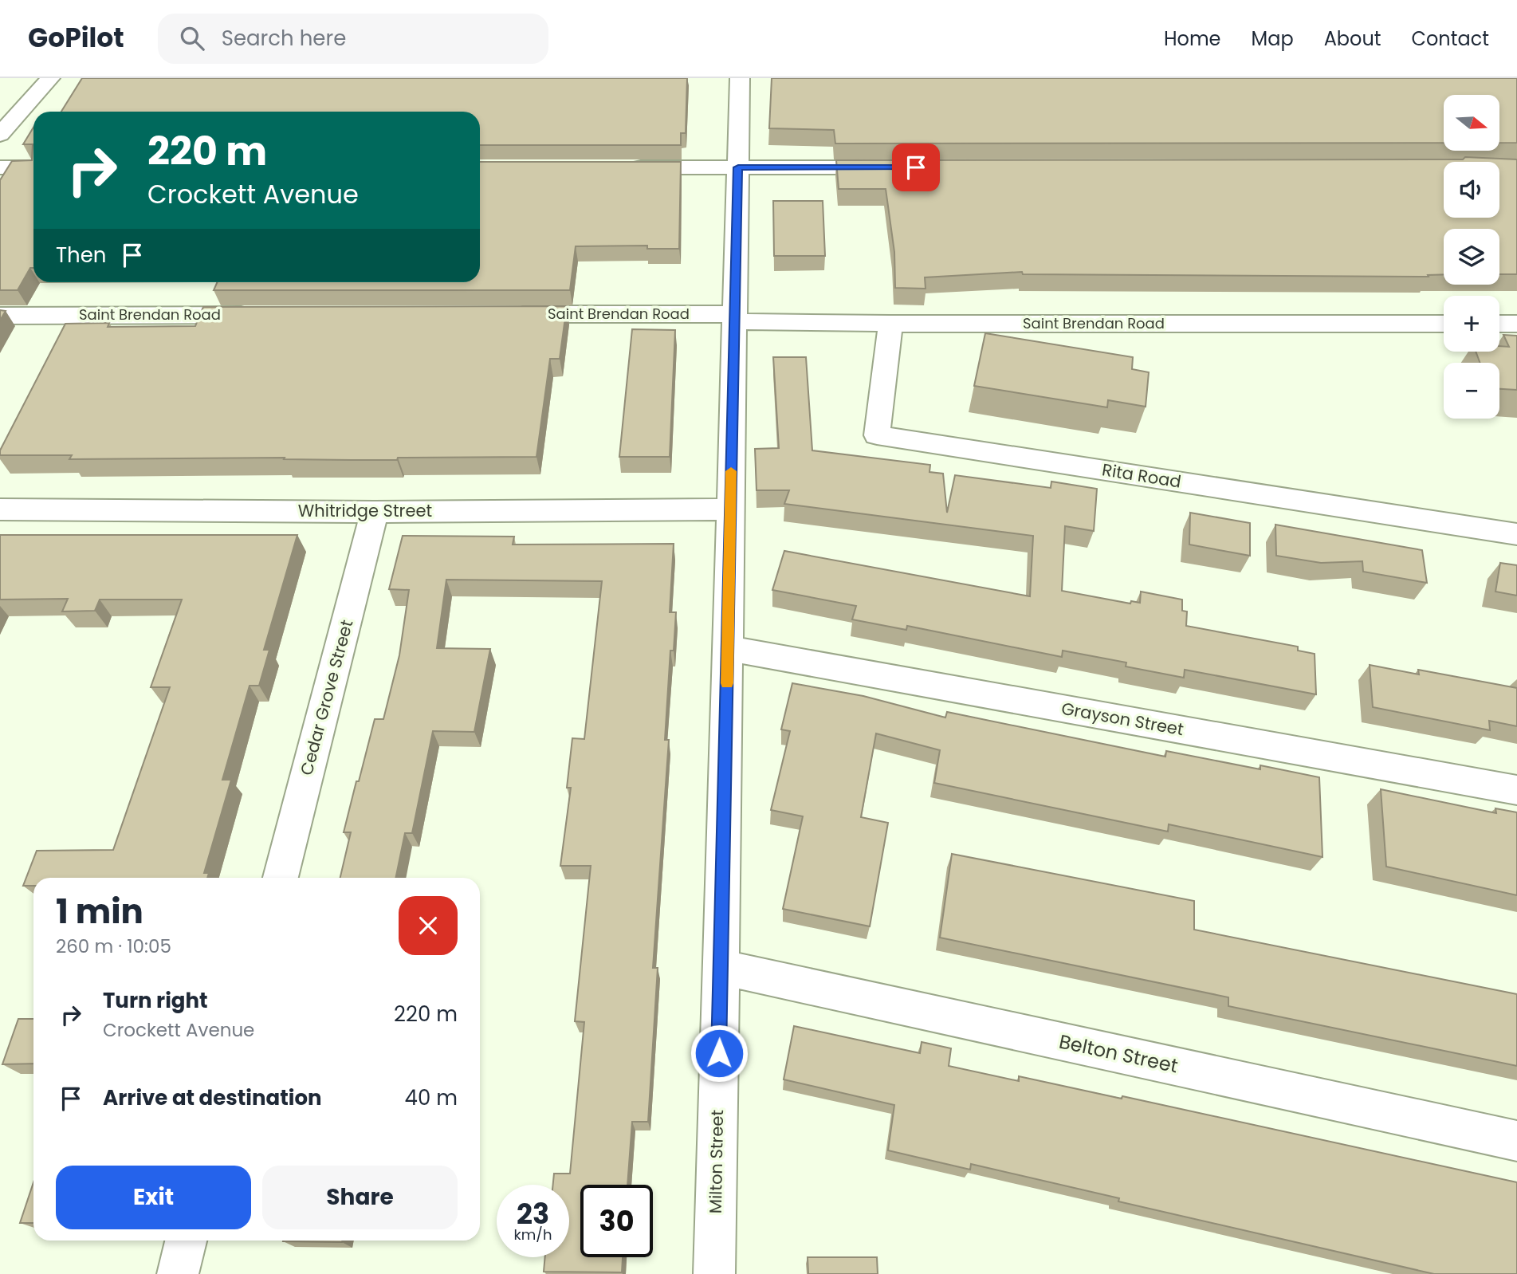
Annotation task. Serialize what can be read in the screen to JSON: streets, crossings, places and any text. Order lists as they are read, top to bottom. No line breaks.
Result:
{"streets":{"street":["Saint Brendan Road","Rita Road","Whitridge Street","Cedar Grove Street","Grayson Street","Belton Street","Milton Street"]},"crossings":[["Saint Brendan Road","Rita Road"],["Saint Brendan Road","Milton Street"],["Whitridge Street","Cedar Grove Street"],["Whitridge Street","Milton Street"],["Grayson Street","Milton Street"],["Belton Street","Milton Street"]],"north":"right","page":{"header":"GoPilot","search":"Search here","nav":["Home","Map","About","Contact"],"map_buttons":["+","−"],"turn":["220 m","Crockett Avenue"],"then":"Then","heading":["1 min","260 m · 10:05"],"list":[{"name":"Turn right","note":"Crockett Avenue","value":"220 m"},{"name":"Arrive at destination","value":"40 m"}],"buttons":["Exit","Share"],"speed":"23 km/h","limit":"30"}}
